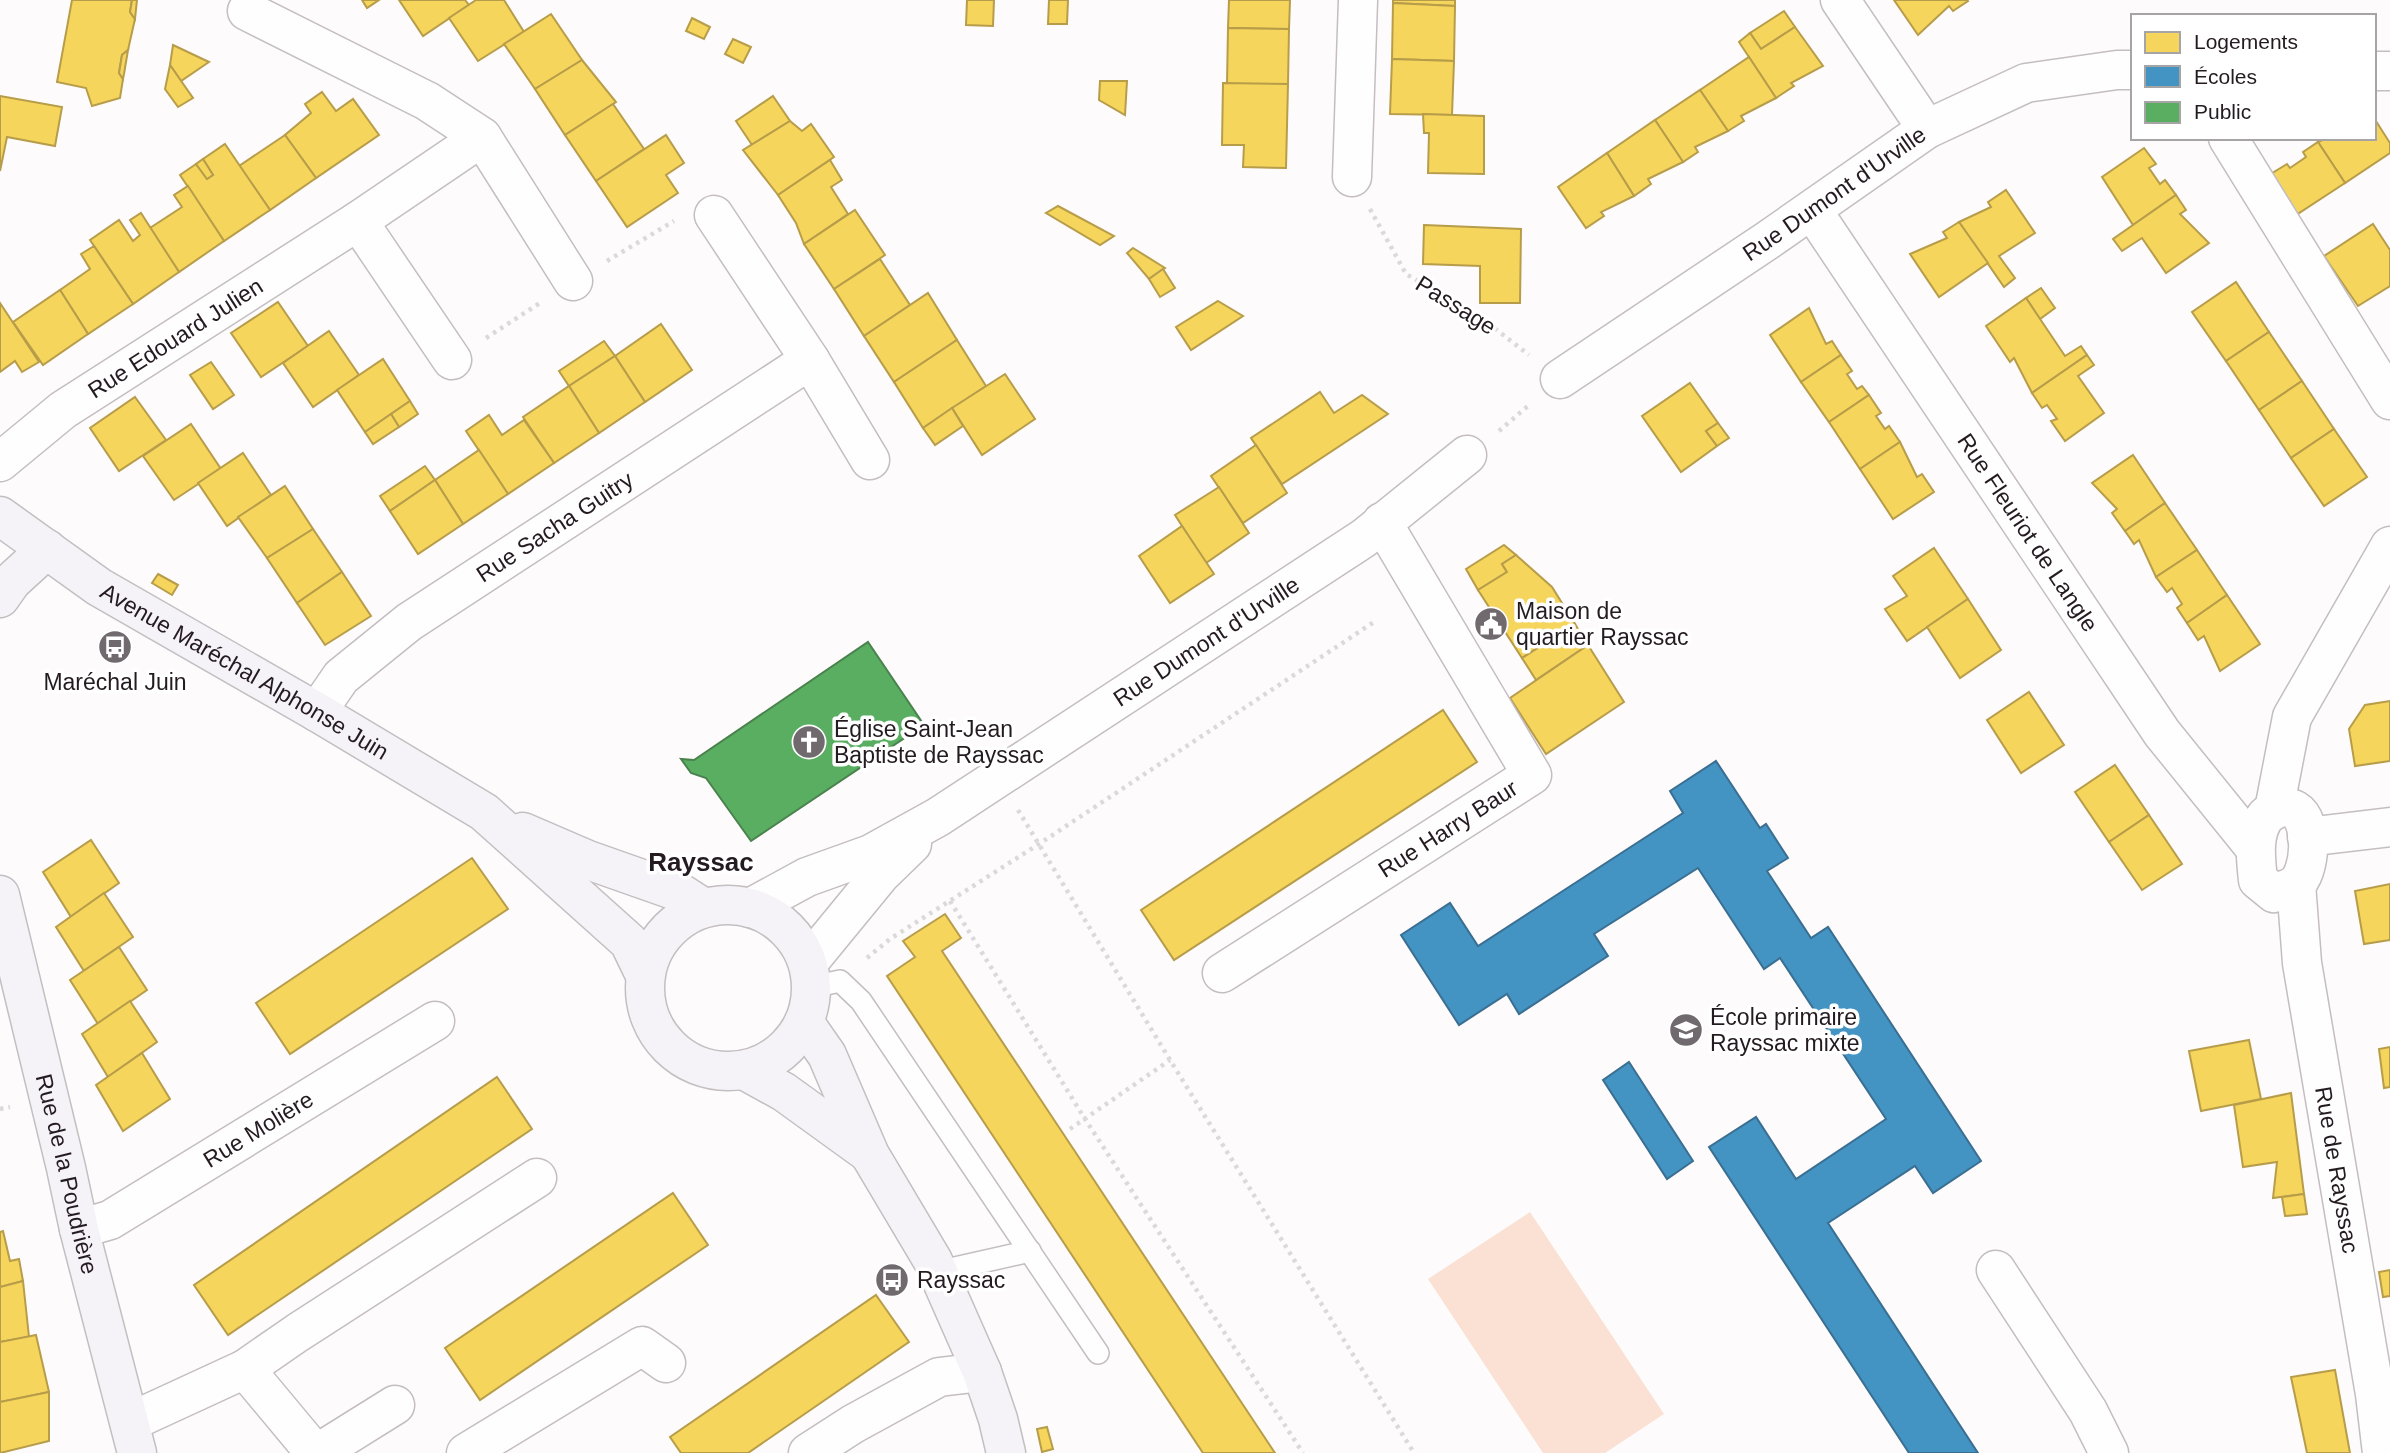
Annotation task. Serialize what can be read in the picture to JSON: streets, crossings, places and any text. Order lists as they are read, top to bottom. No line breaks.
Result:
{"streets":{"street":["Rue Dumont d'Urville","Rue Edouard Julien","Rue Sacha Guitry","Rue Fleuriot de Langle","Avenue Maréchal Alphonse Juin","Rue Harry Baur","Rue Molière","Rue de Rayssac","Rue de la Poudrière"],"path":["Passage"]},"crossings":[["Rue Dumont d'Urville","Passage"],["Rue Dumont d'Urville","Rue Fleuriot de Langle"],["Rue Dumont d'Urville","Avenue Maréchal Alphonse Juin"],["Rue Dumont d'Urville","Rue Harry Baur"],["Rue Sacha Guitry","Avenue Maréchal Alphonse Juin"],["Rue Fleuriot de Langle","Rue de Rayssac"],["Rue Molière","Rue de la Poudrière"]],"districts":["Rayssac"],"places":{"public building":["Maison de quartier Rayssac"],"bus stop":["Maréchal Juin","Rayssac"],"church":["Église Saint-Jean Baptiste de Rayssac"],"school or university":["École primaire Rayssac mixte"]},"legend":["Logements","Écoles","Public"]}
